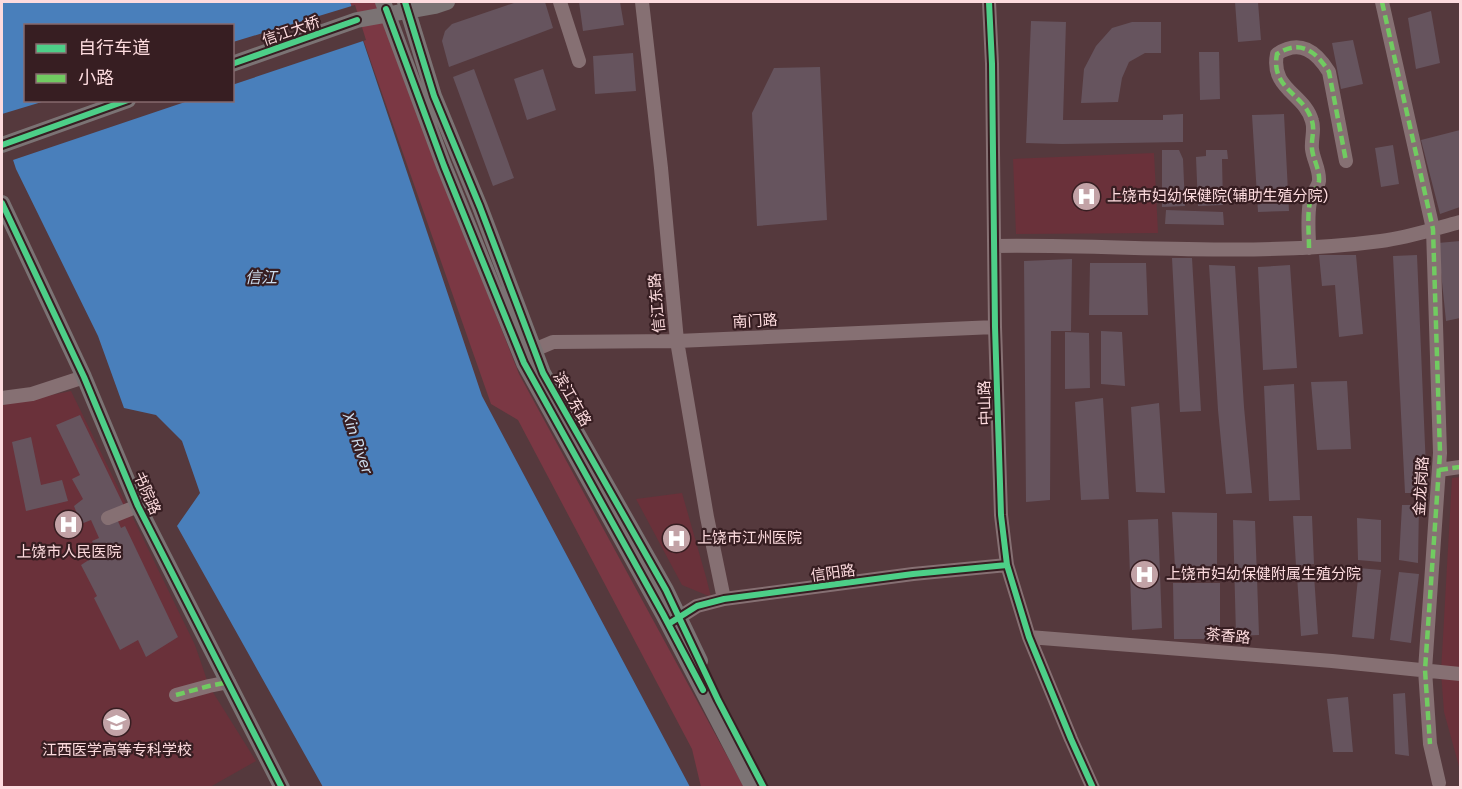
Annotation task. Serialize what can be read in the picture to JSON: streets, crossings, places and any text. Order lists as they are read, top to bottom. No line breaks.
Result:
{"streets":{"main road":["信江大桥","滨江东路","书院路"],"street":["信江东路","南门路","中山路","金龙岗路","信阳路","茶香路"]},"crossings":[["信江大桥","滨江东路"],["信江东路","南门路"],["信江东路","信阳路"],["南门路","滨江东路"],["南门路","中山路"],["滨江东路","信阳路"],["中山路","信阳路"],["中山路","茶香路"],["金龙岗路","茶香路"]],"water":["信江","Xin River"],"places":{"hospital":["上饶市妇幼保健院(辅助生殖分院)","上饶市人民医院","上饶市江州医院","上饶市妇幼保健附属生殖分院"],"school or university":["江西医学高等专科学校"]},"legend":["自行车道","小路"]}
